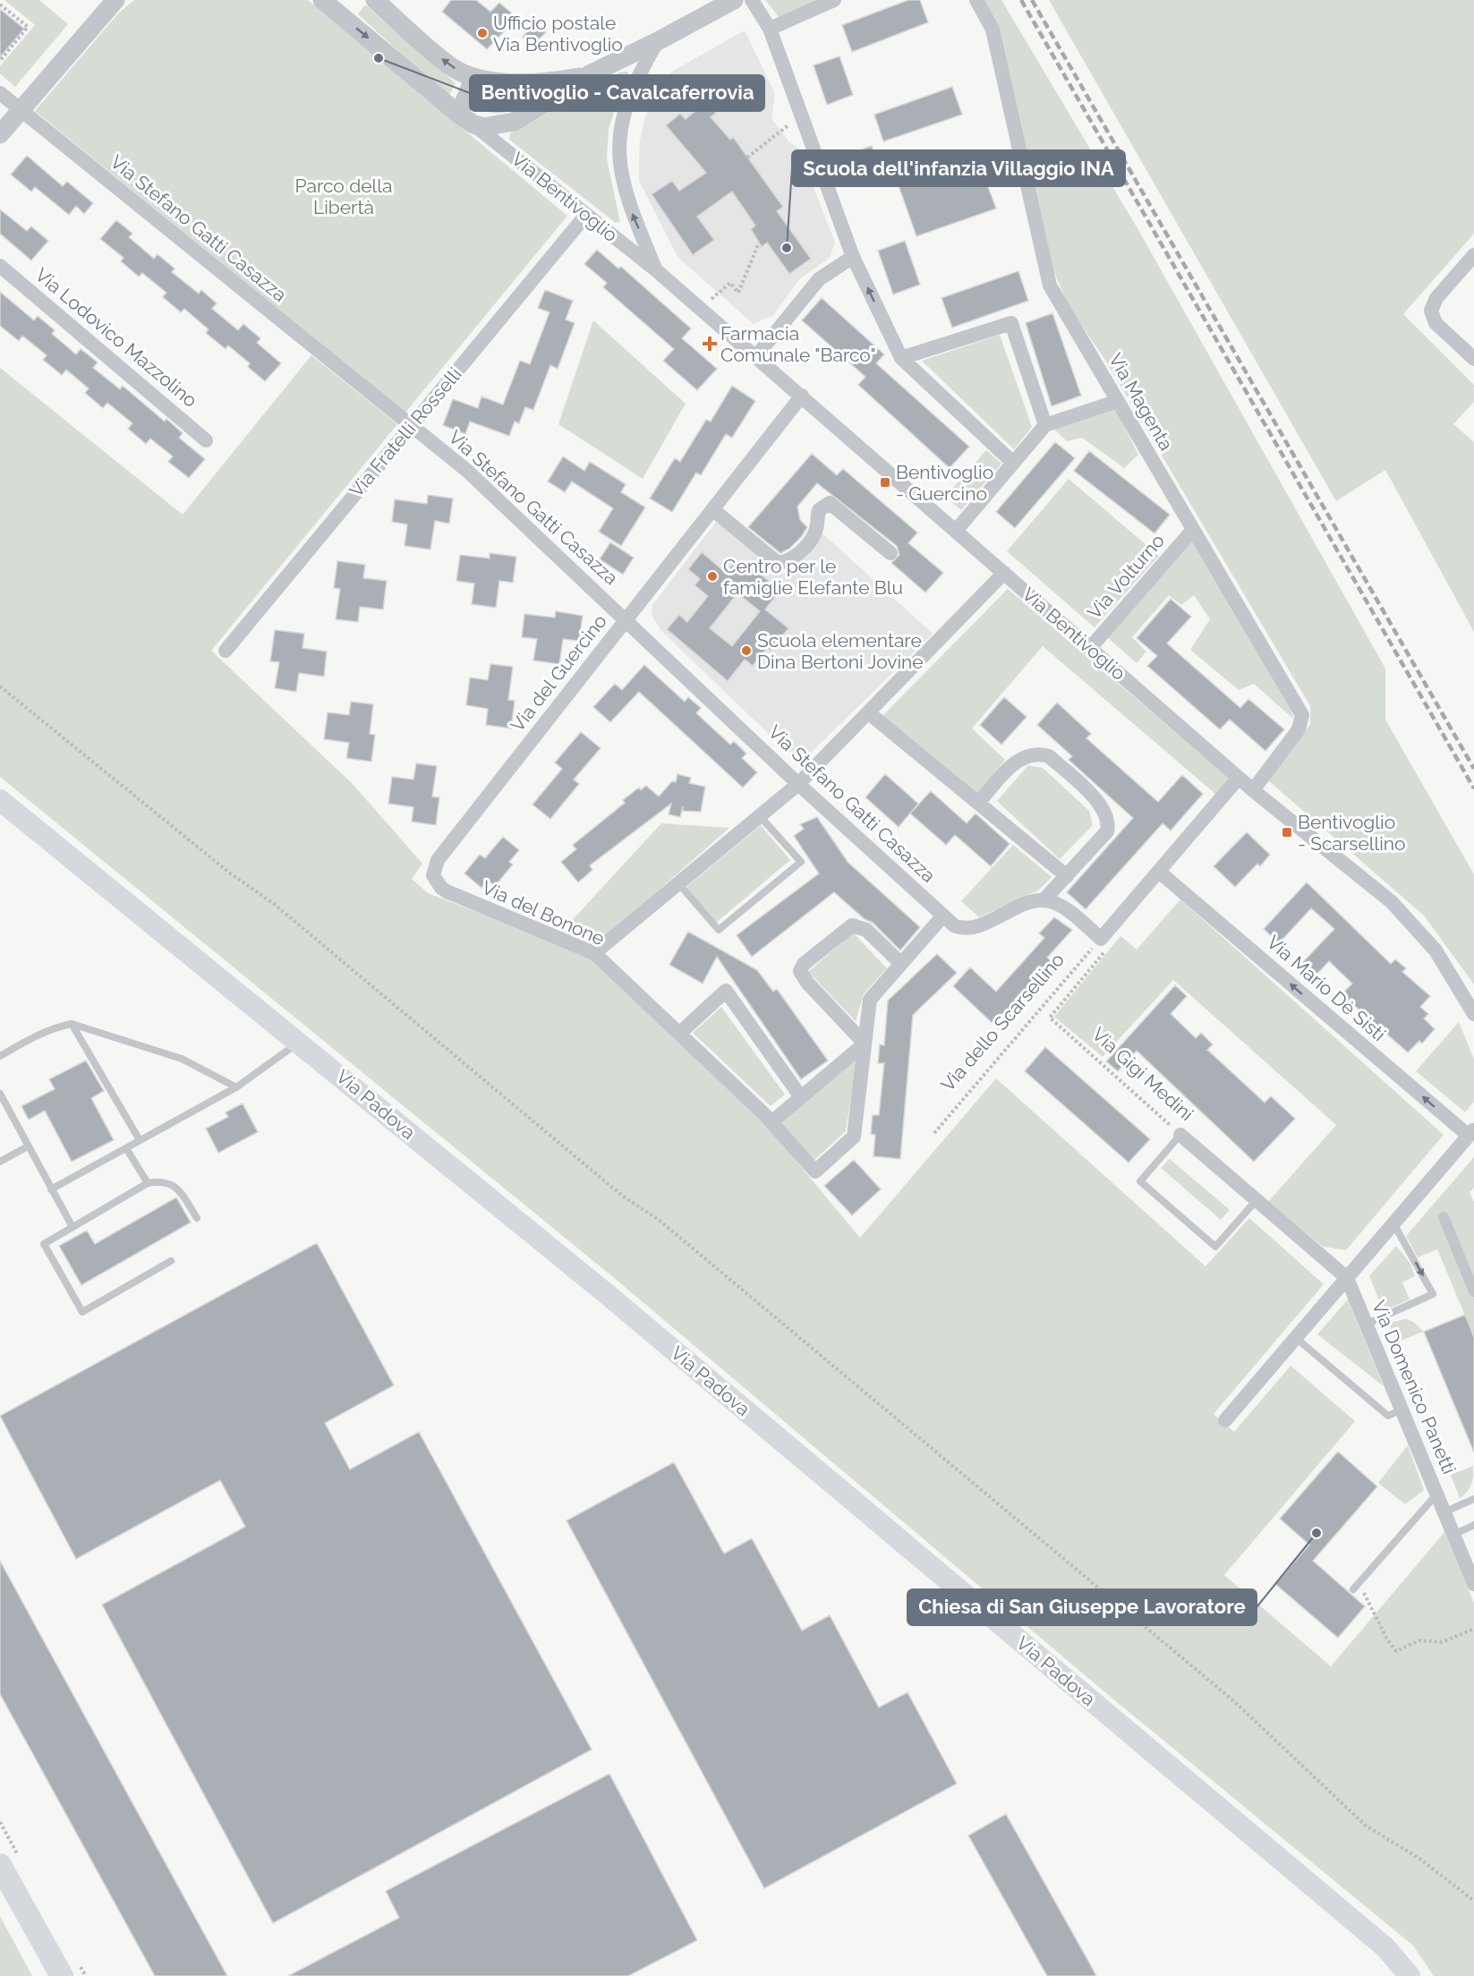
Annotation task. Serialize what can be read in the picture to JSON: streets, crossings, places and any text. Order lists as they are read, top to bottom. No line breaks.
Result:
{"streets":{"main road":["Via Padova"],"street":["Via Bentivoglio","Via Stefano Gatti Casazza","Via Lodovico Mazzolino","Via Magenta","Via Fratelli Rosselli","Via Volturno","Via del Guercino","Via del Bonone","Via Mario Dè Sisti","Via Gigi Medini","Via Domenico Panetti"],"path":["Via dello Scarsellino"]},"crossings":[["Via Bentivoglio","Via Magenta"],["Via Bentivoglio","Via Fratelli Rosselli"],["Via Bentivoglio","Via Volturno"],["Via Bentivoglio","Via del Guercino"],["Via Stefano Gatti Casazza","Via Fratelli Rosselli"],["Via Stefano Gatti Casazza","Via del Guercino"],["Via Magenta","Via Volturno"],["Via del Guercino","Via del Bonone"],["Via dello Scarsellino","Via Gigi Medini"],["Via Gigi Medini","Via Domenico Panetti"]],"one_way":["Via Mario Dè Sisti"],"parks":["Parco della Libertà"],"places":{"other":["Ufficio postale Via Bentivoglio","Bentivoglio - Cavalcaferrovia","Scuola dell'infanzia Villaggio INA","Centro per le famiglie Elefante Blu","Scuola elementare Dina Bertoni Jovine","Chiesa di San Giuseppe Lavoratore"],"health":["Farmacia Comunale \"Barco\""],"transit":["Bentivoglio - Guercino","Bentivoglio - Scarsellino"]}}
